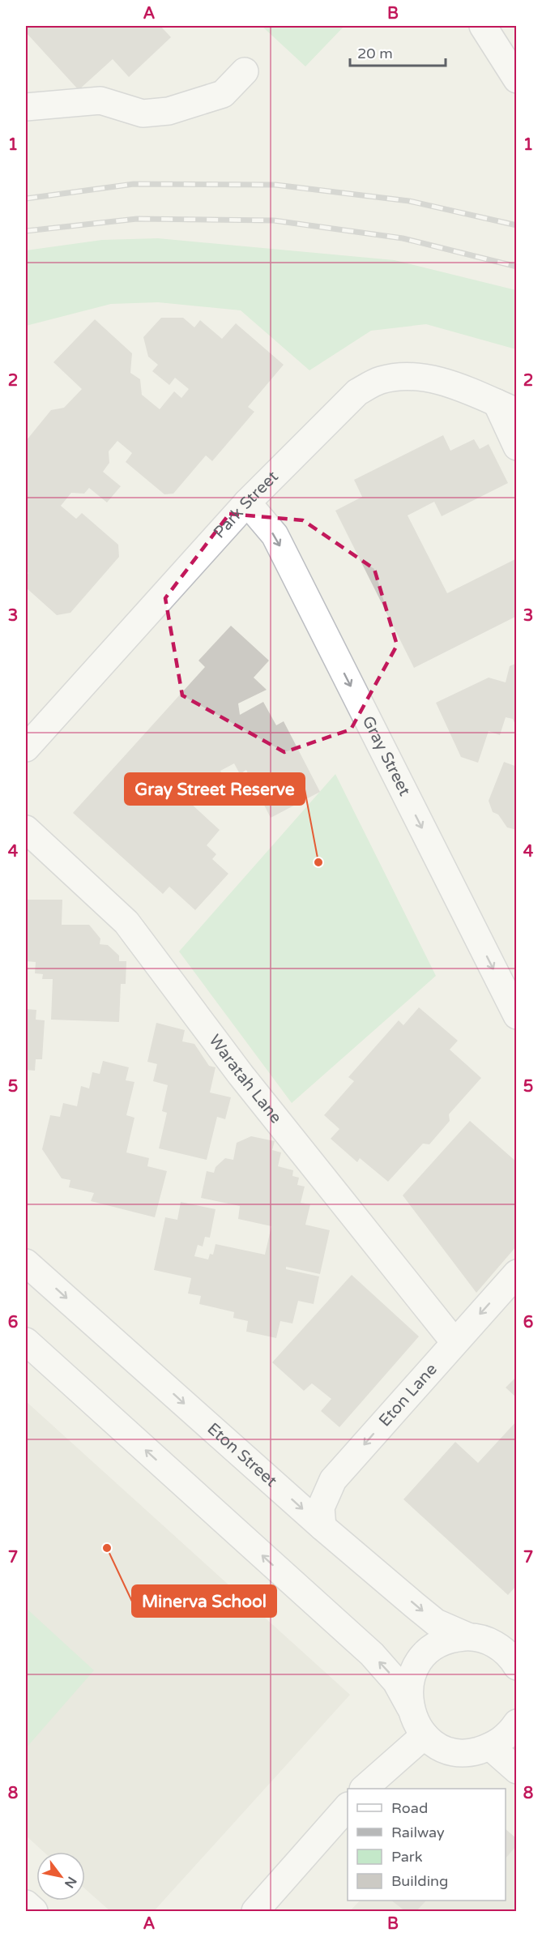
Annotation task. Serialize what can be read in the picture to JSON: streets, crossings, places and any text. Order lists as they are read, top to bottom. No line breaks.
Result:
{"streets":{"street":["Park Street","Gray Street","Waratah Lane","Eton Lane","Eton Street"]},"crossings":[["Park Street","Gray Street"],["Waratah Lane","Eton Lane"],["Eton Lane","Eton Street"]],"one_way":["Gray Street","Eton Lane"],"places":["Gray Street Reserve","Minerva School"],"legend":["Road","Railway","Park","Building"],"scale_bar":"20 m","north":"bottom right","grid":{"columns":["A","B"],"rows":["1","2","3","4","5","6","7","8"]}}
